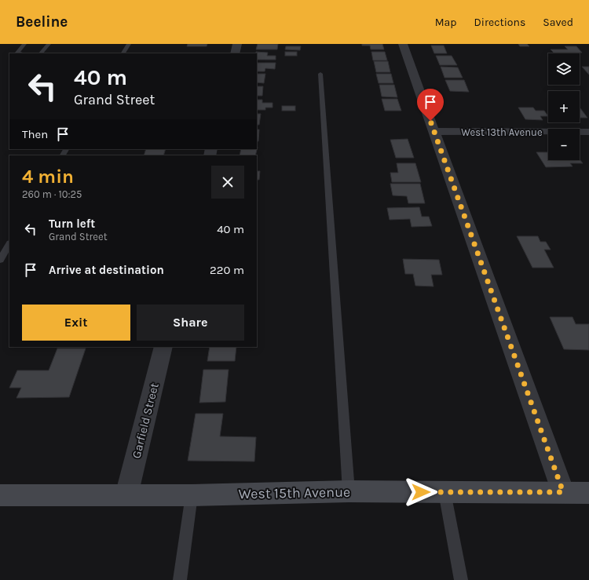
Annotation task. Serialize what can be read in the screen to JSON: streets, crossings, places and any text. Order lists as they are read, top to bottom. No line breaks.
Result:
{"streets":{"street":["West 13th Avenue","Garfield Street","West 15th Avenue"]},"crossings":[["Garfield Street","West 15th Avenue"]],"page":{"header":"Beeline","nav":["Map","Directions","Saved"],"map_buttons":["+","−"],"turn":["40 m","Grand Street"],"then":"Then","heading":["4 min","260 m · 10:25"],"list":[{"name":"Turn left","note":"Grand Street","value":"40 m"},{"name":"Arrive at destination","value":"220 m"}],"buttons":["Exit","Share"]}}
